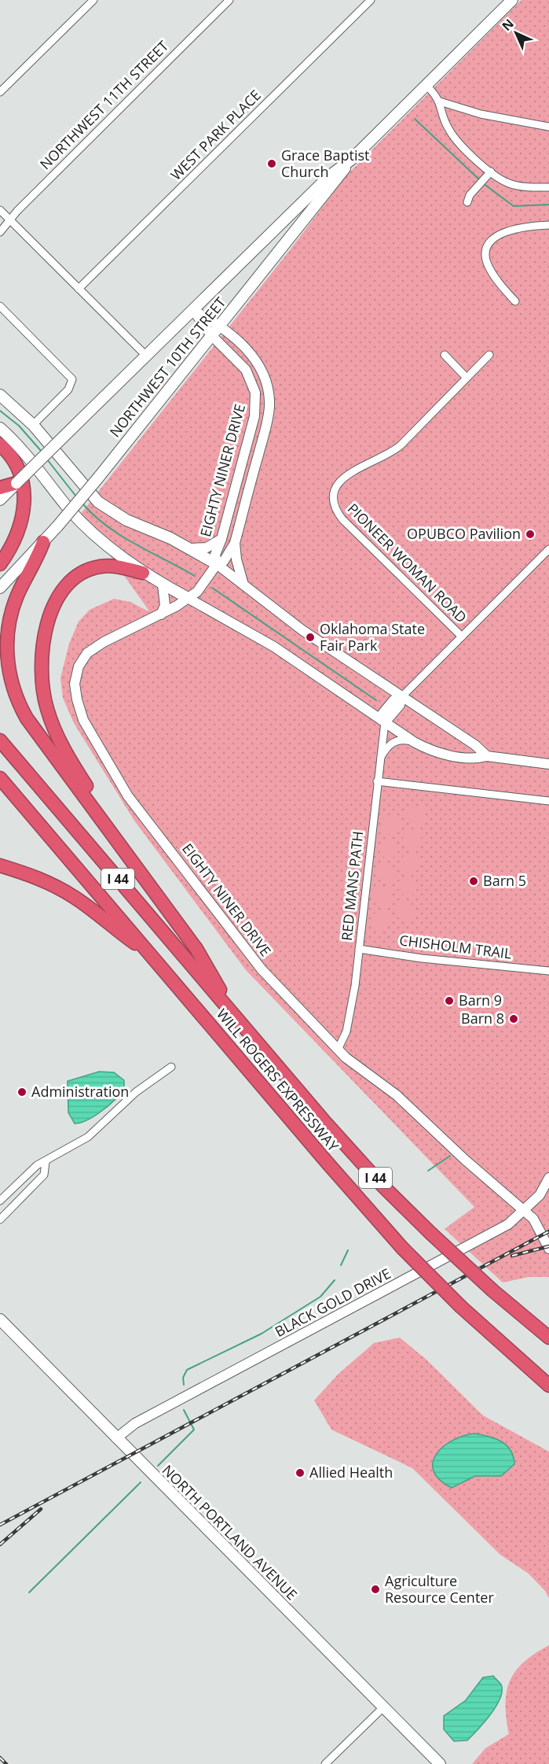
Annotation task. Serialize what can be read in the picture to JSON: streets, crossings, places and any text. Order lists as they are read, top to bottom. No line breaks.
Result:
{"streets":{"highway":["I 44","WILL ROGERS EXPRESSWAY"],"main road":["NORTHWEST 10TH STREET","NORTH PORTLAND AVENUE"],"street":["NORTHWEST 11TH STREET","WEST PARK PLACE","EIGHTY NINER DRIVE","PIONEER WOMAN ROAD","RED MANS PATH","CHISHOLM TRAIL","BLACK GOLD DRIVE"]},"crossings":[["NORTHWEST 10TH STREET","EIGHTY NINER DRIVE"],["EIGHTY NINER DRIVE","RED MANS PATH"],["EIGHTY NINER DRIVE","BLACK GOLD DRIVE"],["RED MANS PATH","CHISHOLM TRAIL"],["BLACK GOLD DRIVE","NORTH PORTLAND AVENUE"]],"places":["Grace Baptist Church","OPUBCO Pavilion","Oklahoma State Fair Park","Barn 5","Barn 9","Barn 8","Administration","Allied Health","Agriculture Resource Center"],"north":"top left"}
